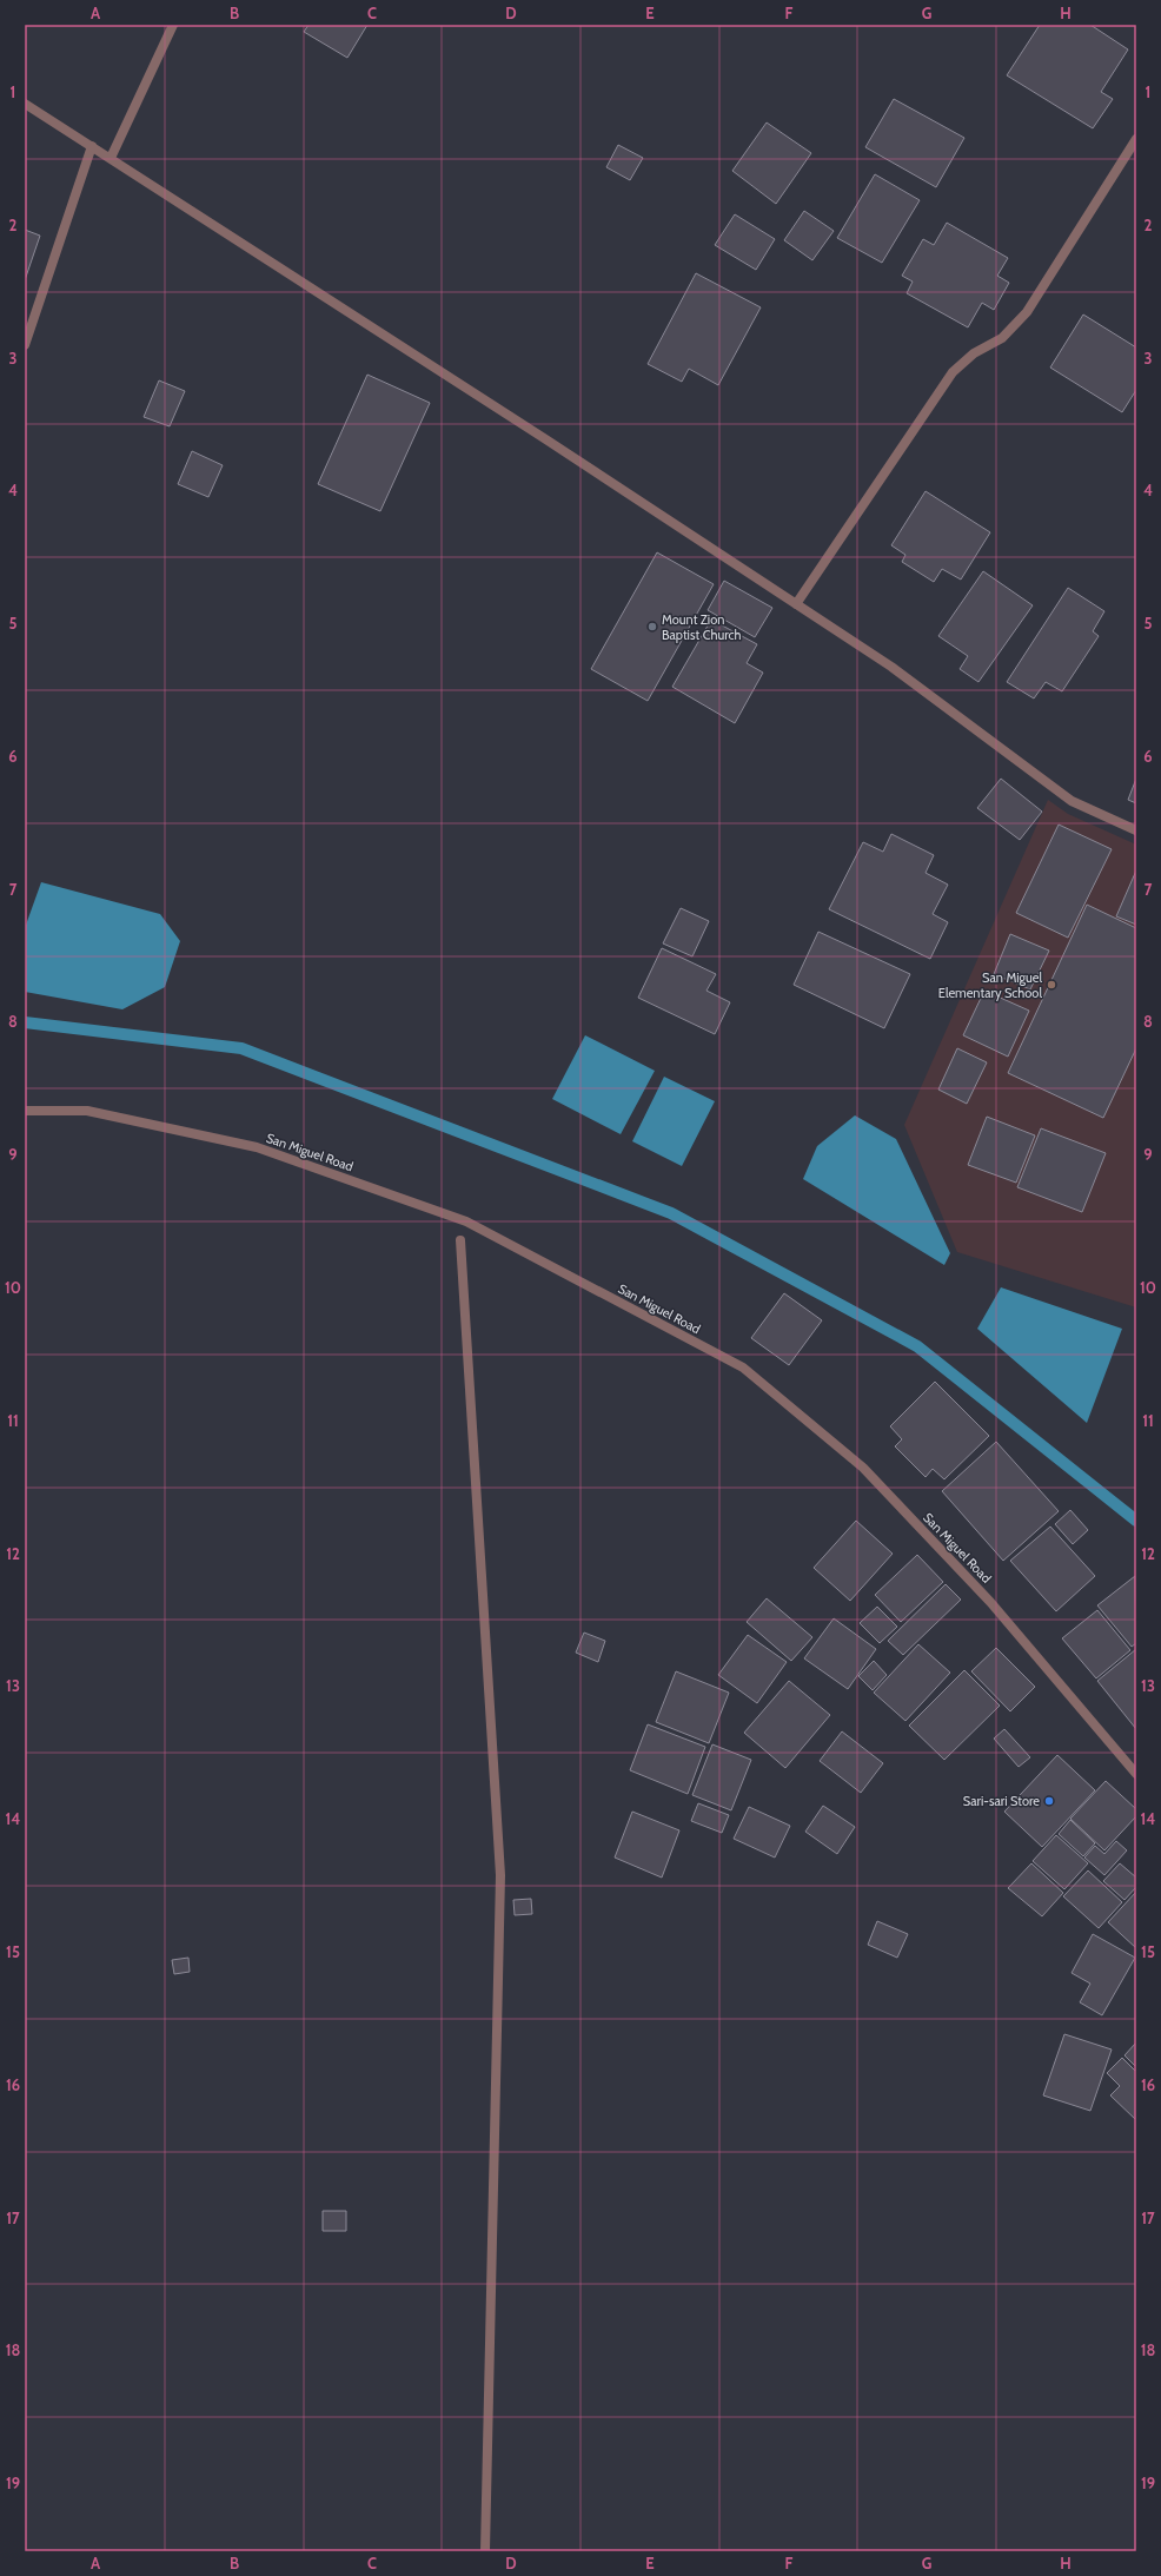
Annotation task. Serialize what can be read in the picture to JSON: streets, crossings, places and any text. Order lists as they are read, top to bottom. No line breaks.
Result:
{"streets":{"street":["San Miguel Road"]},"places":["Mount Zion Baptist Church","San Miguel Elementary School","Sari-sari Store"],"grid":{"columns":["A","B","C","D","E","F","G","H"],"rows":["1","2","3","4","5","6","7","8","9","10","11","12","13","14","15","16","17","18","19"]}}
